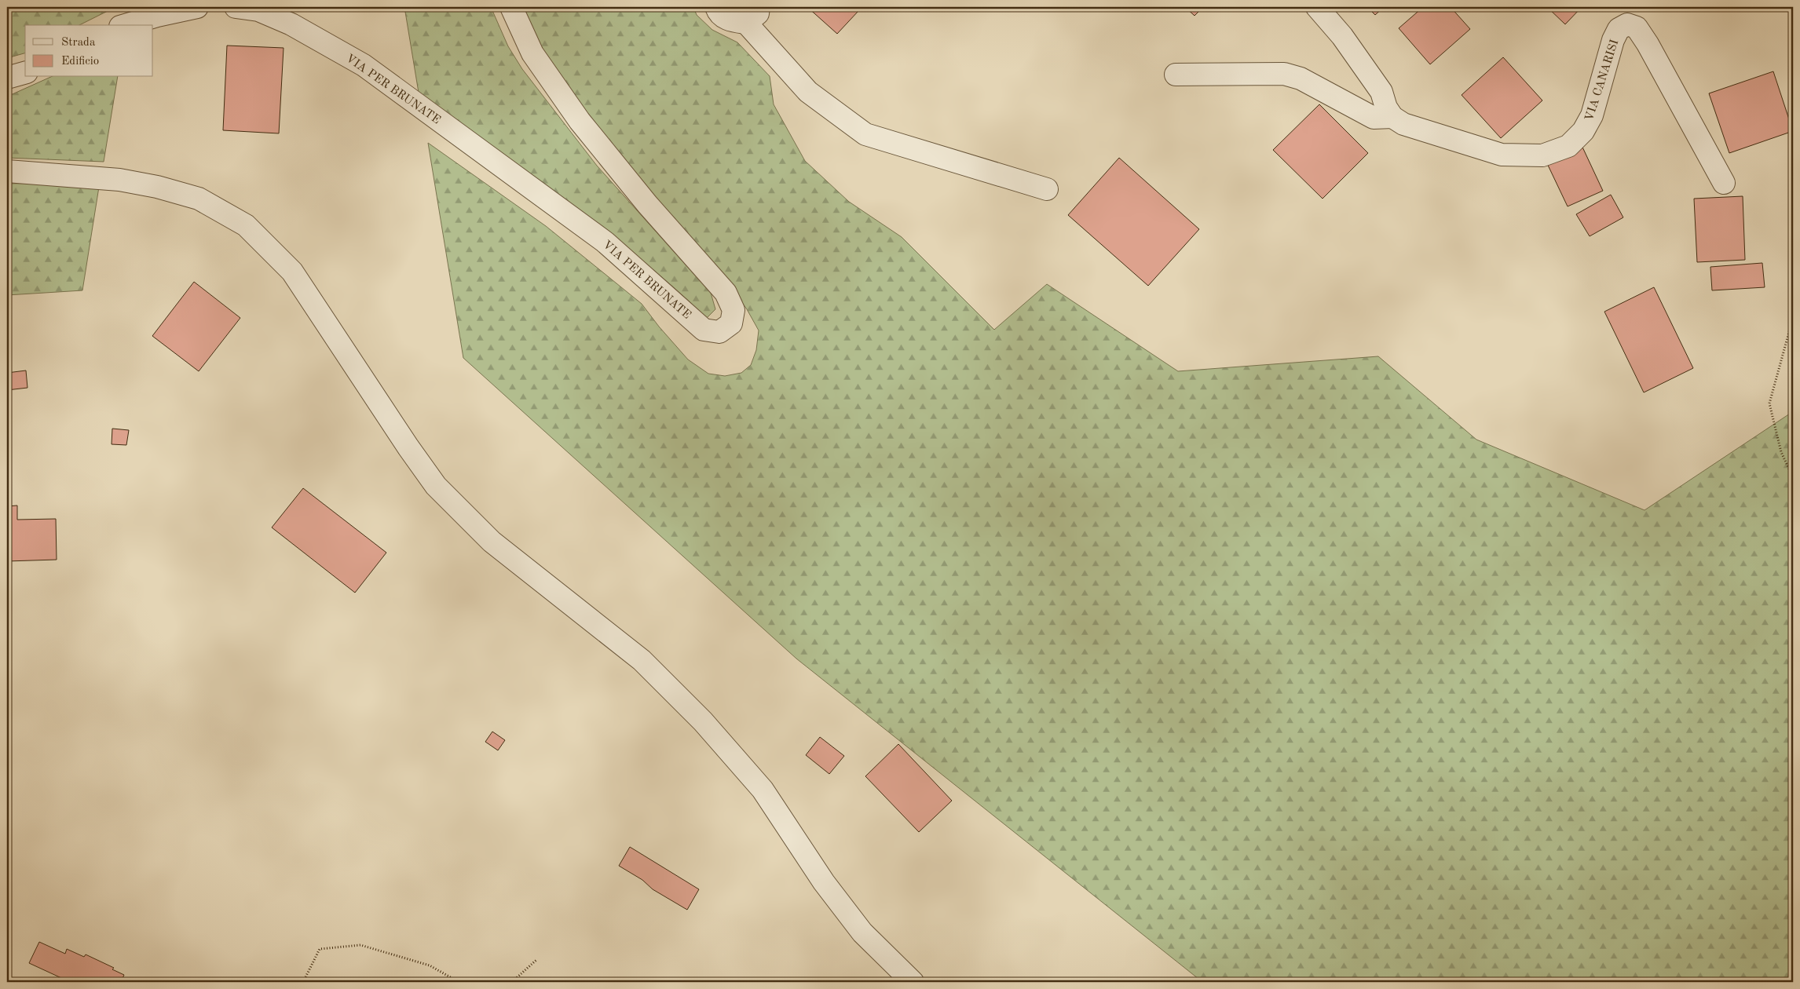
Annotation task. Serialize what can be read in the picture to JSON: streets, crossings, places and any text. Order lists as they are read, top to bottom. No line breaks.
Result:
{"streets":{"street":["VIA CANARISI","VIA PER BRUNATE"]},"legend":["Strada","Edificio"]}
